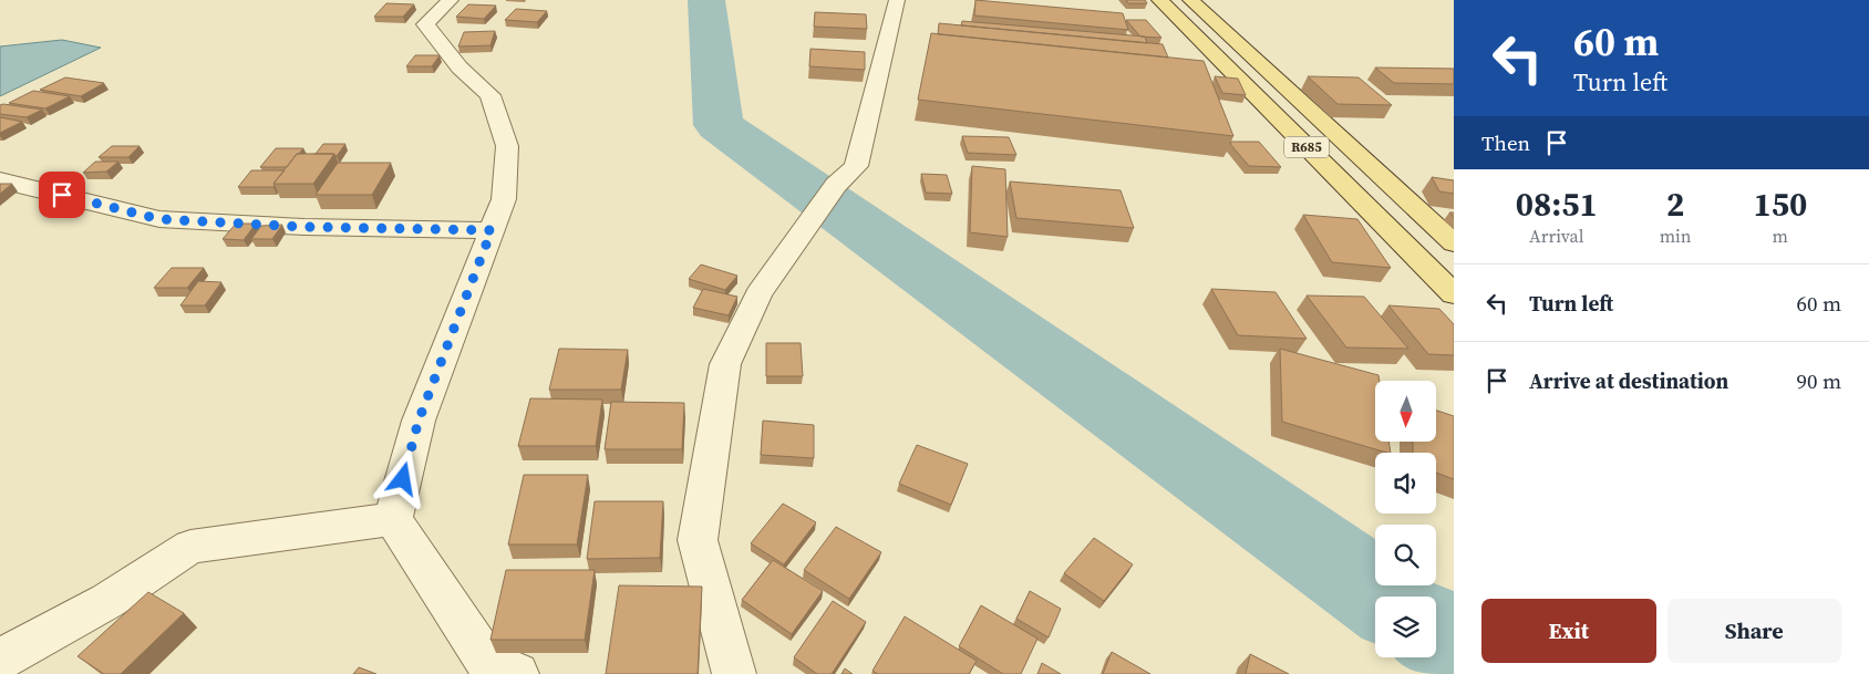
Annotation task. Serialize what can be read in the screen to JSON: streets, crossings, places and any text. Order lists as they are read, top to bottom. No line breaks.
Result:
{"streets":{"main road":["R685"]},"north":"bottom","page":{"turn":["60 m","Turn left"],"then":"Then","eta":["08:51","Arrival","2","min","150","m"],"list":[{"name":"Turn left","value":"60 m"},{"name":"Arrive at destination","value":"90 m"}],"buttons":["Exit","Share"]}}
